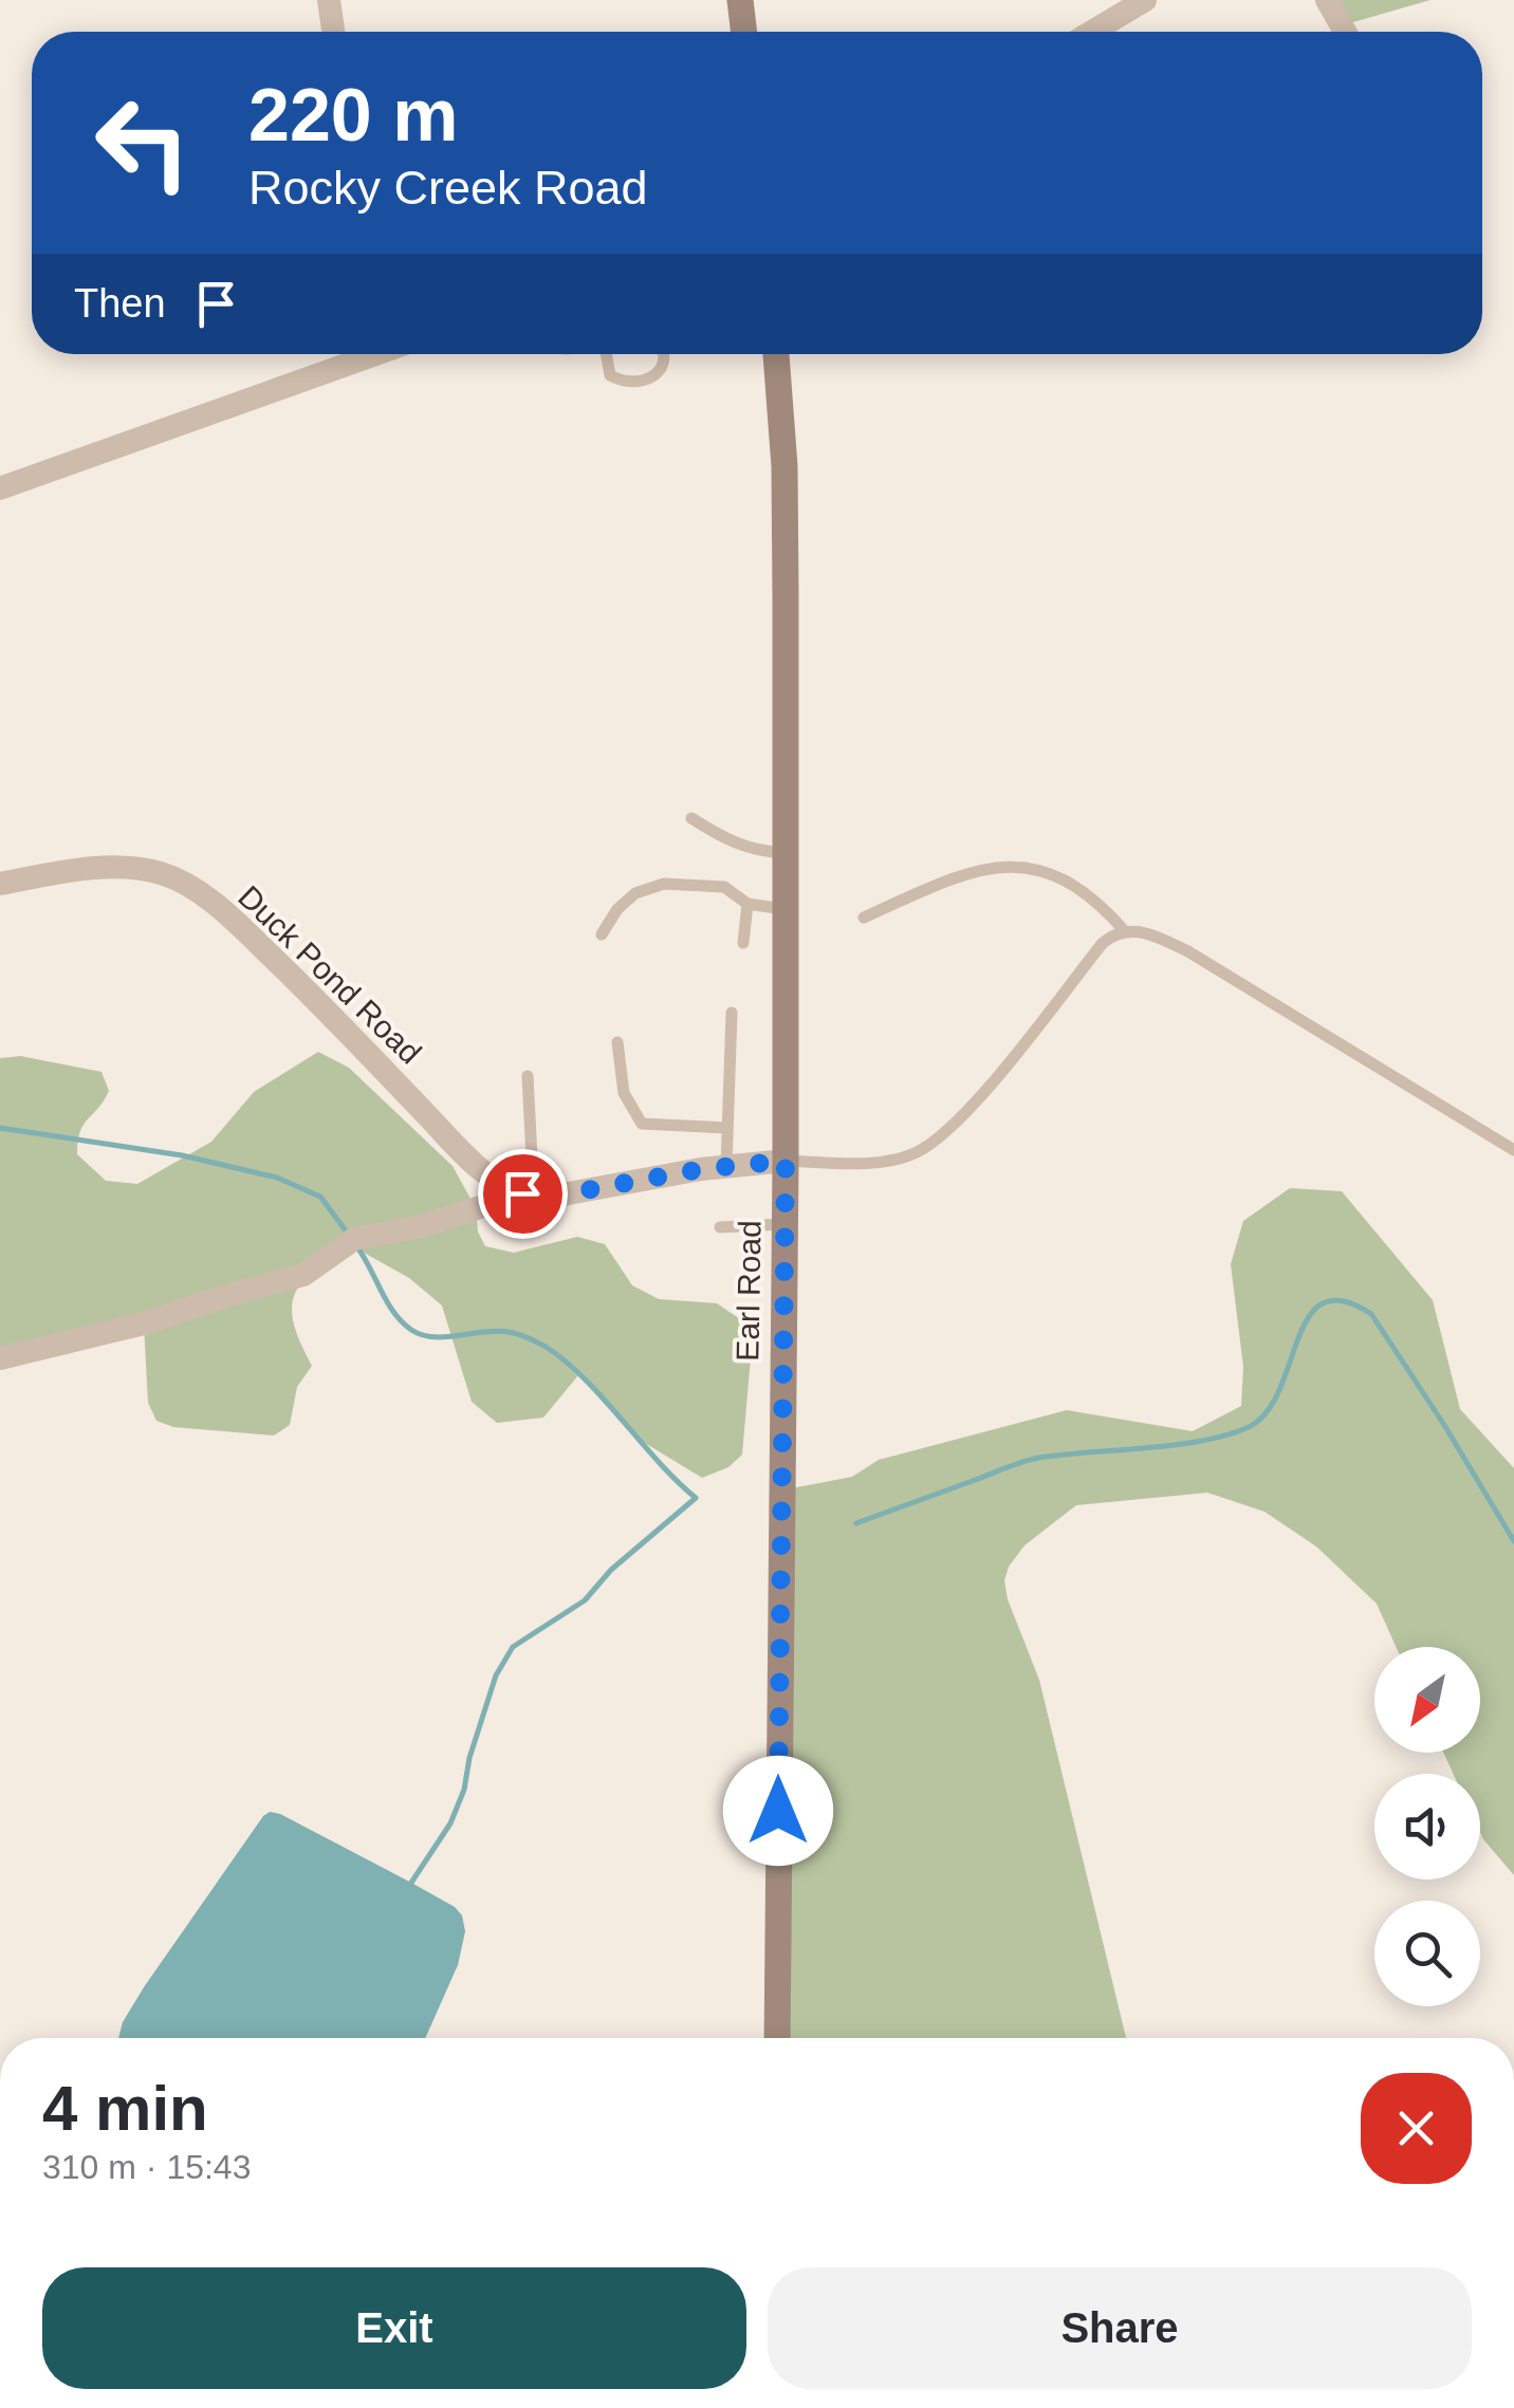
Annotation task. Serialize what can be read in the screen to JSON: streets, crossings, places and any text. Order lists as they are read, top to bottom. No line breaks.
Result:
{"streets":{"main road":["Earl Road"],"street":["Duck Pond Road"]},"north":"bottom left","page":{"turn":["220 m","Rocky Creek Road"],"then":"Then","heading":["4 min","310 m · 15:43"],"buttons":["Exit","Share"]}}
